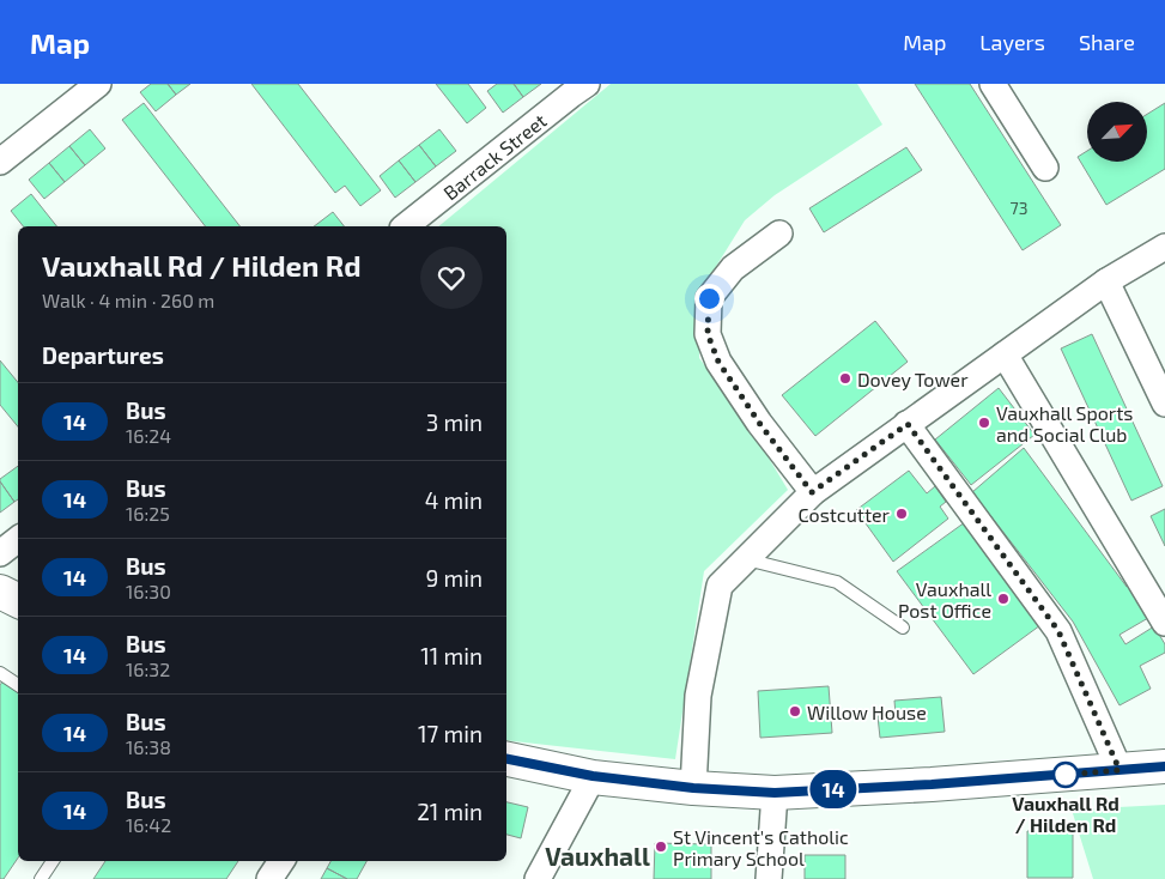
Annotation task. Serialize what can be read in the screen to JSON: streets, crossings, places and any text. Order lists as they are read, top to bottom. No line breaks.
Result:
{"streets":{"street":["Barrack Street"]},"districts":["Vauxhall"],"places":["Dovey Tower","Vauxhall Sports and Social Club","Costcutter","Vauxhall Post Office","Willow House","Vauxhall Rd / Hilden Rd","St Vincent's Catholic Primary School"],"lines":["bus line 14"],"house_numbers":["73"],"north":"top right","page":{"header":"Map","nav":["Map","Layers","Share"],"on_map":"14","heading":[["Vauxhall Rd / Hilden Rd","Walk · 4 min · 260 m"],"Departures"],"list":[{"mark":"14","name":"Bus","note":"16:24","value":"3 min"},{"mark":"14","name":"Bus","note":"16:25","value":"4 min"},{"mark":"14","name":"Bus","note":"16:30","value":"9 min"},{"mark":"14","name":"Bus","note":"16:32","value":"11 min"},{"mark":"14","name":"Bus","note":"16:38","value":"17 min"},{"mark":"14","name":"Bus","note":"16:42","value":"21 min"}]}}
